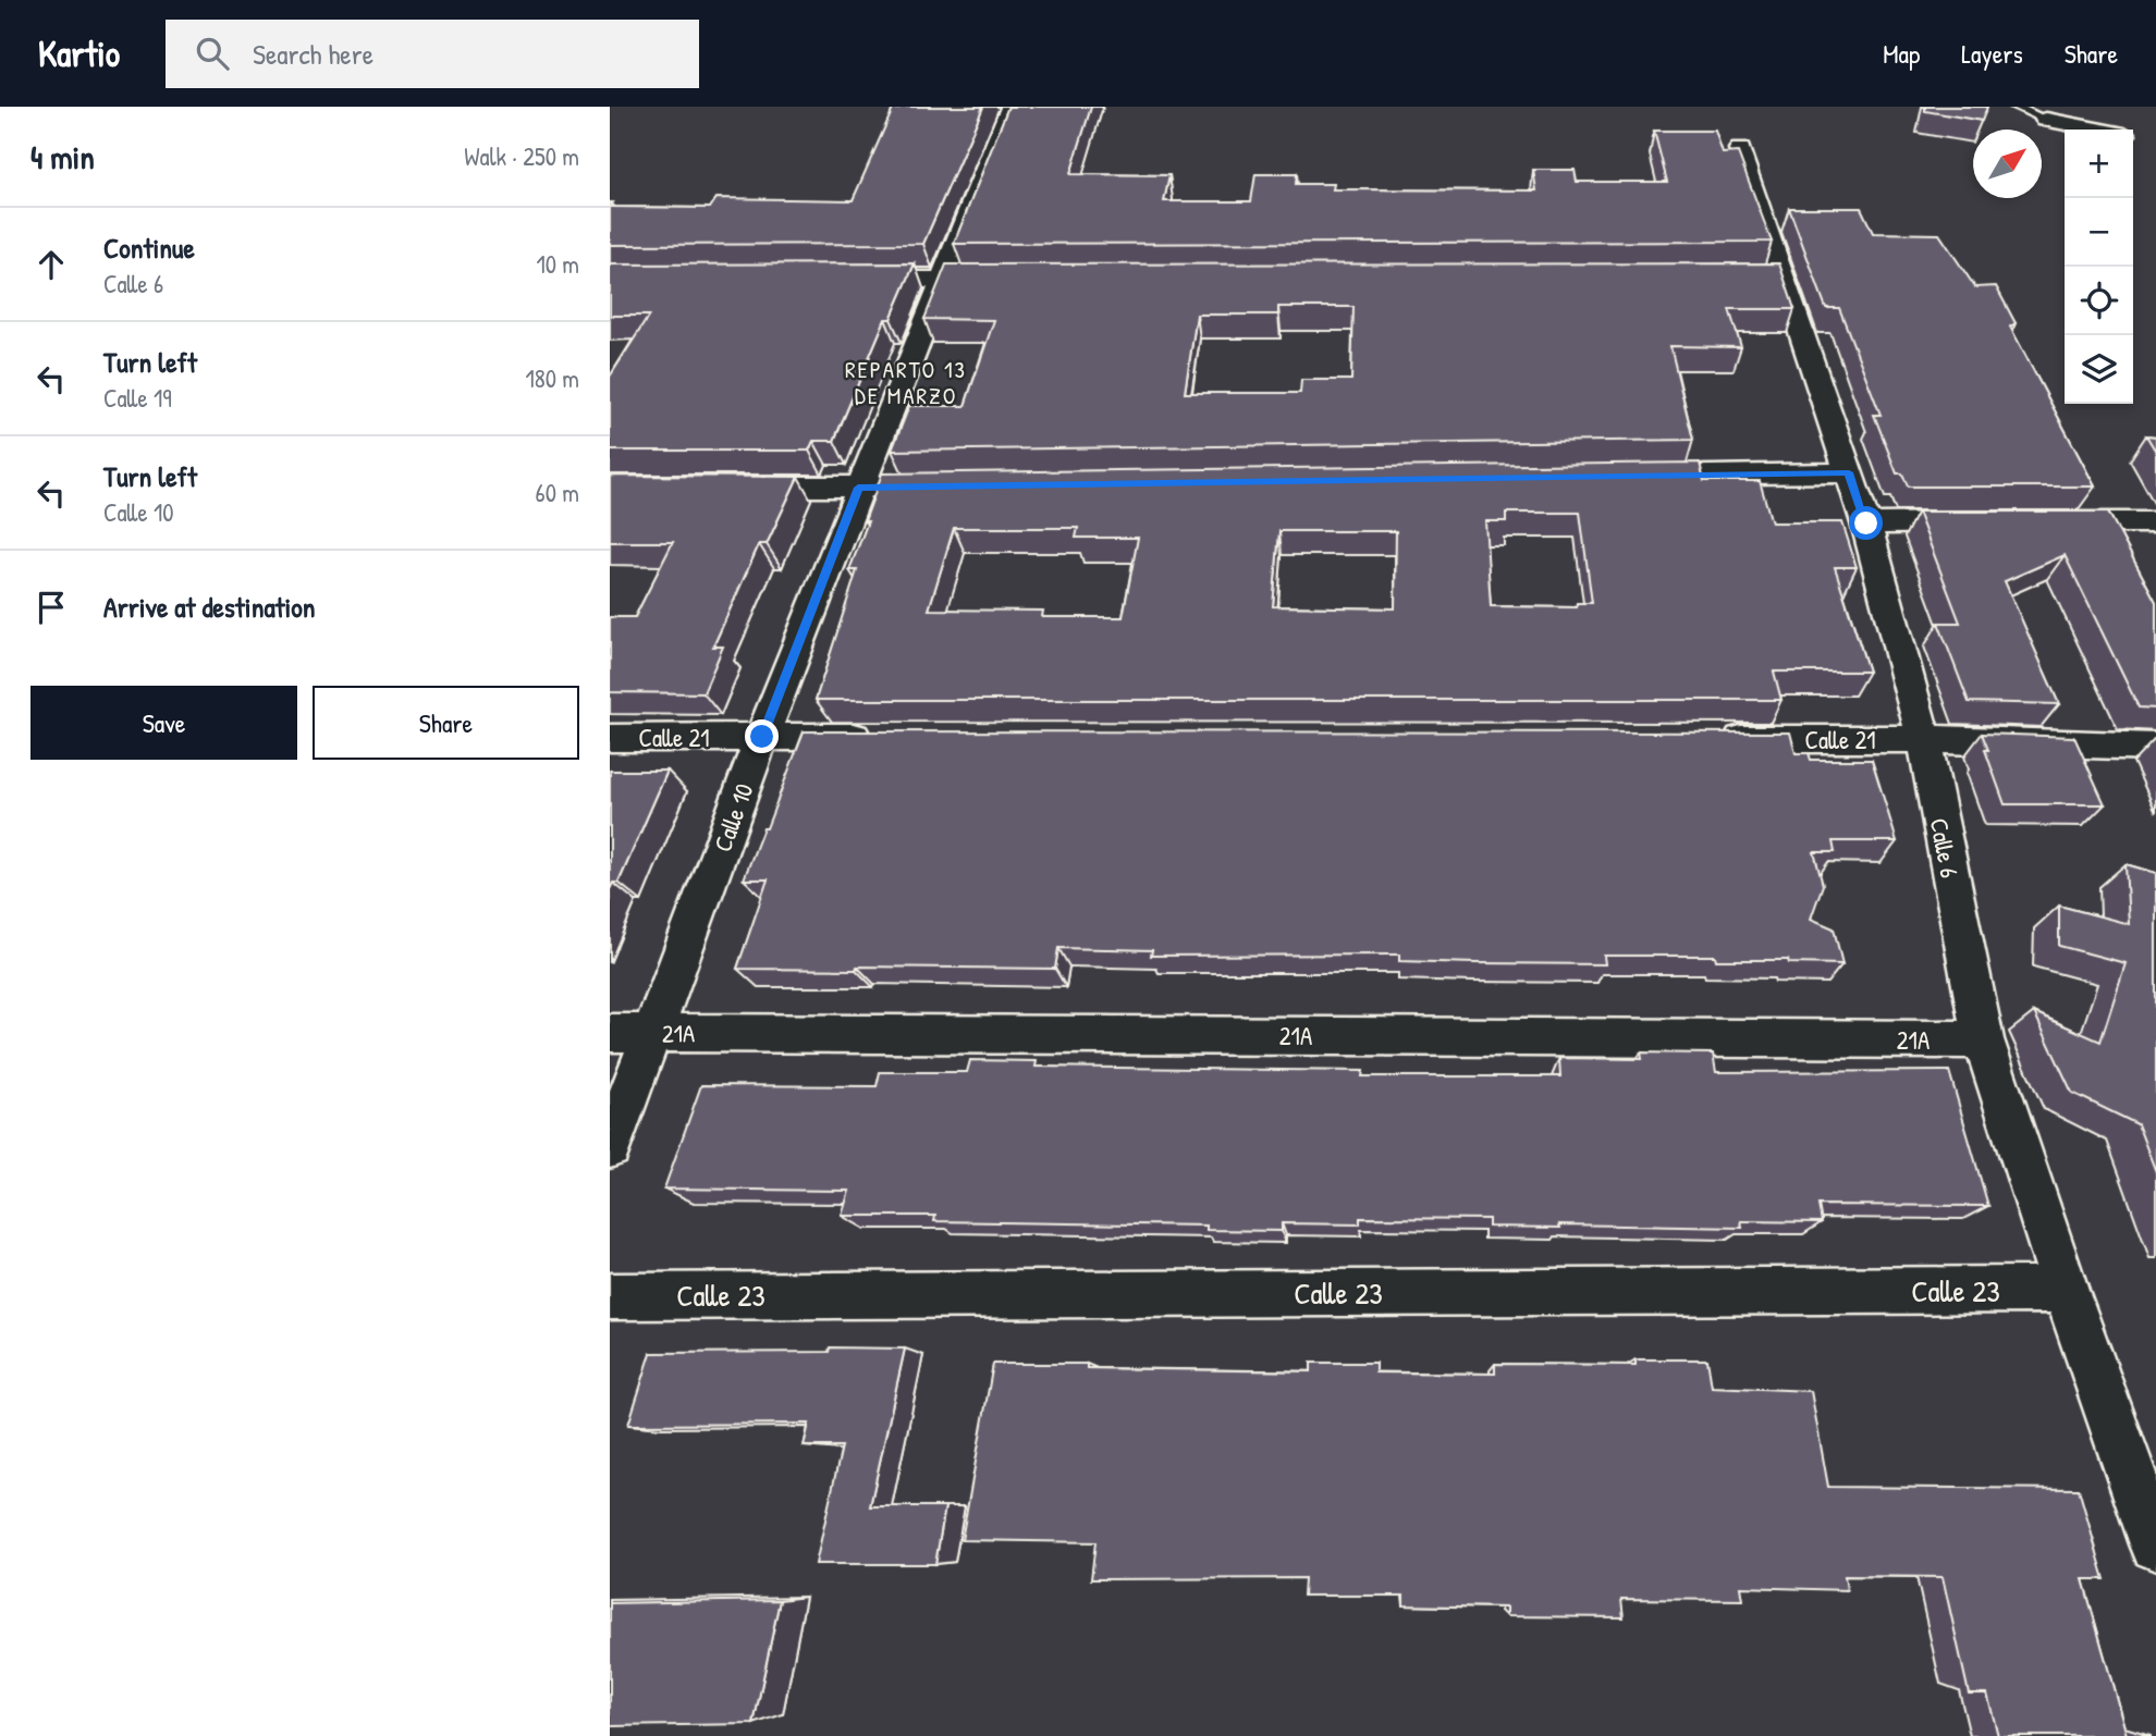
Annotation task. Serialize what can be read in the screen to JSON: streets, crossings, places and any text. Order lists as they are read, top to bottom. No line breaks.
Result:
{"streets":{"street":["Calle 21","Calle 10","Calle 6","21A","Calle 23"]},"crossings":[["Calle 21","Calle 10"],["Calle 21","Calle 6"],["Calle 10","21A"],["Calle 6","21A"],["Calle 6","Calle 23"]],"districts":["REPARTO 13 DE MARZO"],"north":"top right","page":{"header":"Kartio","search":"Search here","nav":["Map","Layers","Share"],"heading":["4 min","Walk · 250 m"],"map_buttons":["+","−"],"list":[["Continue","Calle 6","10 m"],["Turn left","Calle 19","180 m"],["Turn left","Calle 10","60 m"],"Arrive at destination"],"buttons":["Save","Share"]}}
